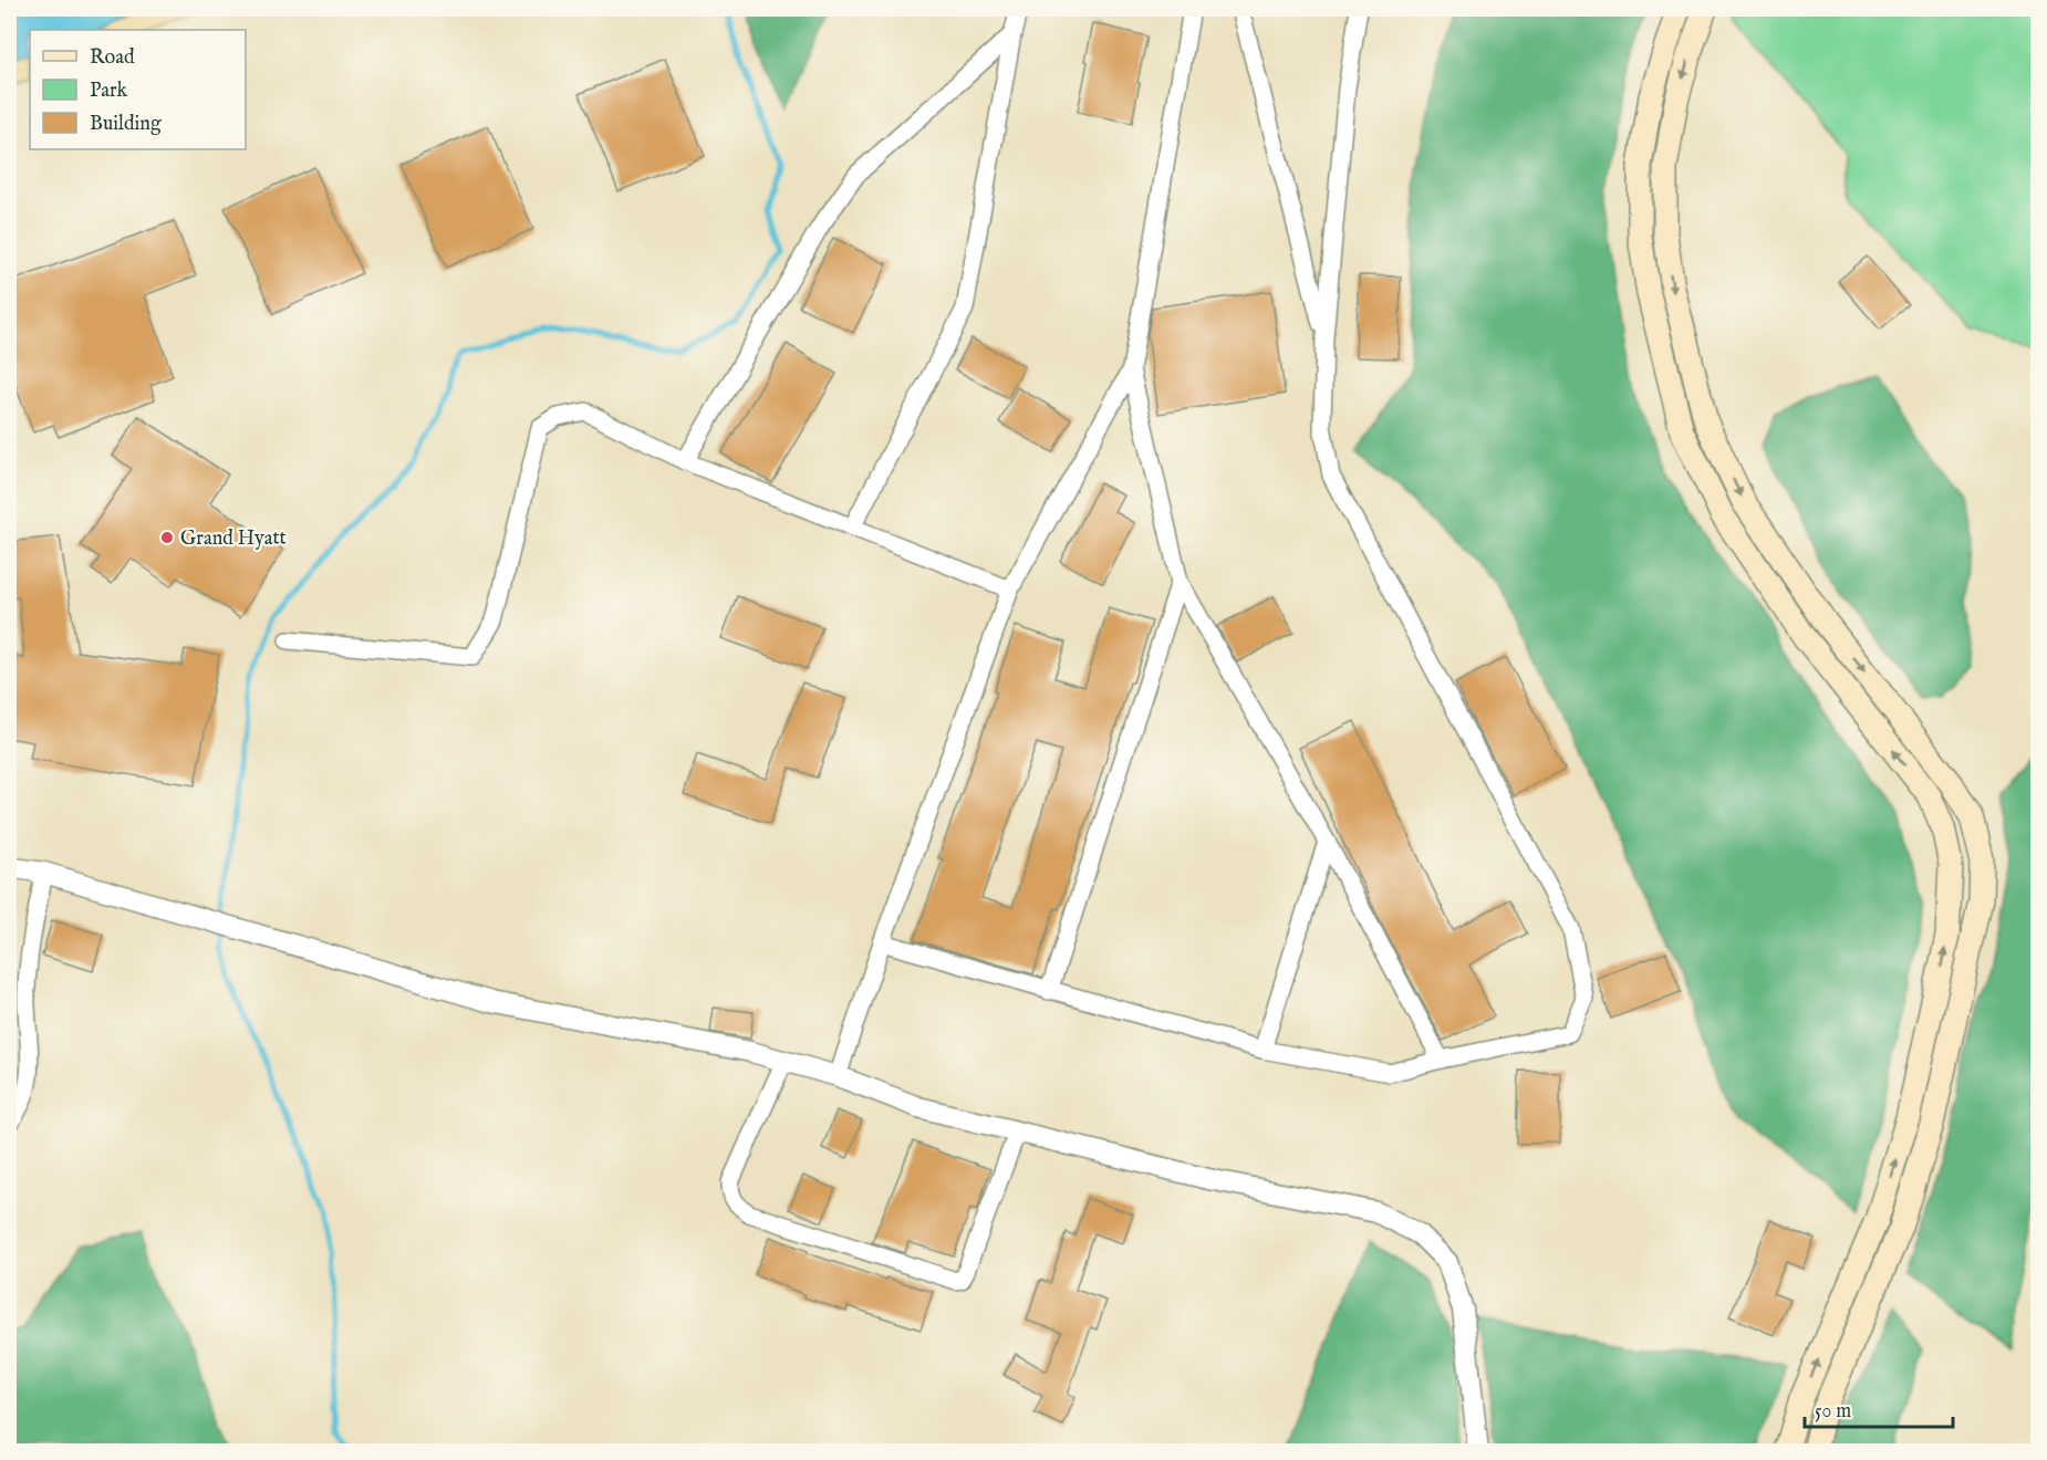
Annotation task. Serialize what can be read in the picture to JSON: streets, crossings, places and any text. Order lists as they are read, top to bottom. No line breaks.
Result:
{"places":["Grand Hyatt"],"legend":["Road","Park","Building"],"scale_bar":"50 m"}
